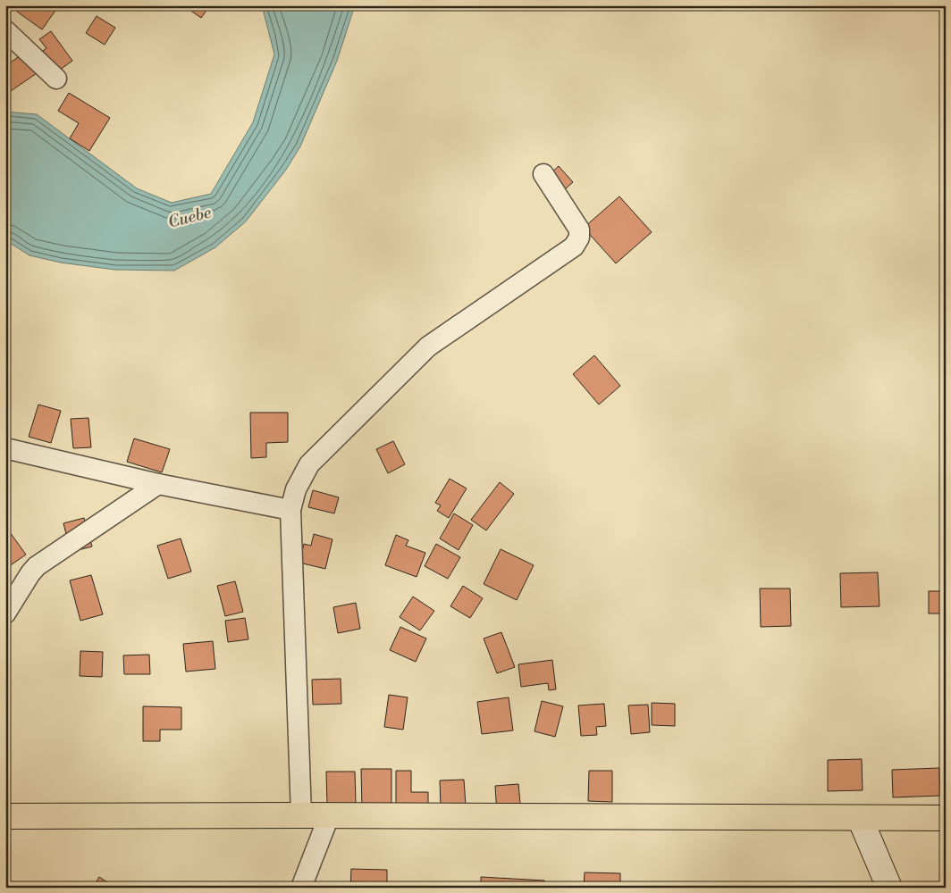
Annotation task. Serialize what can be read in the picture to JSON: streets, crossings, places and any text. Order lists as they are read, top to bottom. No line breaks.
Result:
{"water":["Cuebe"]}
